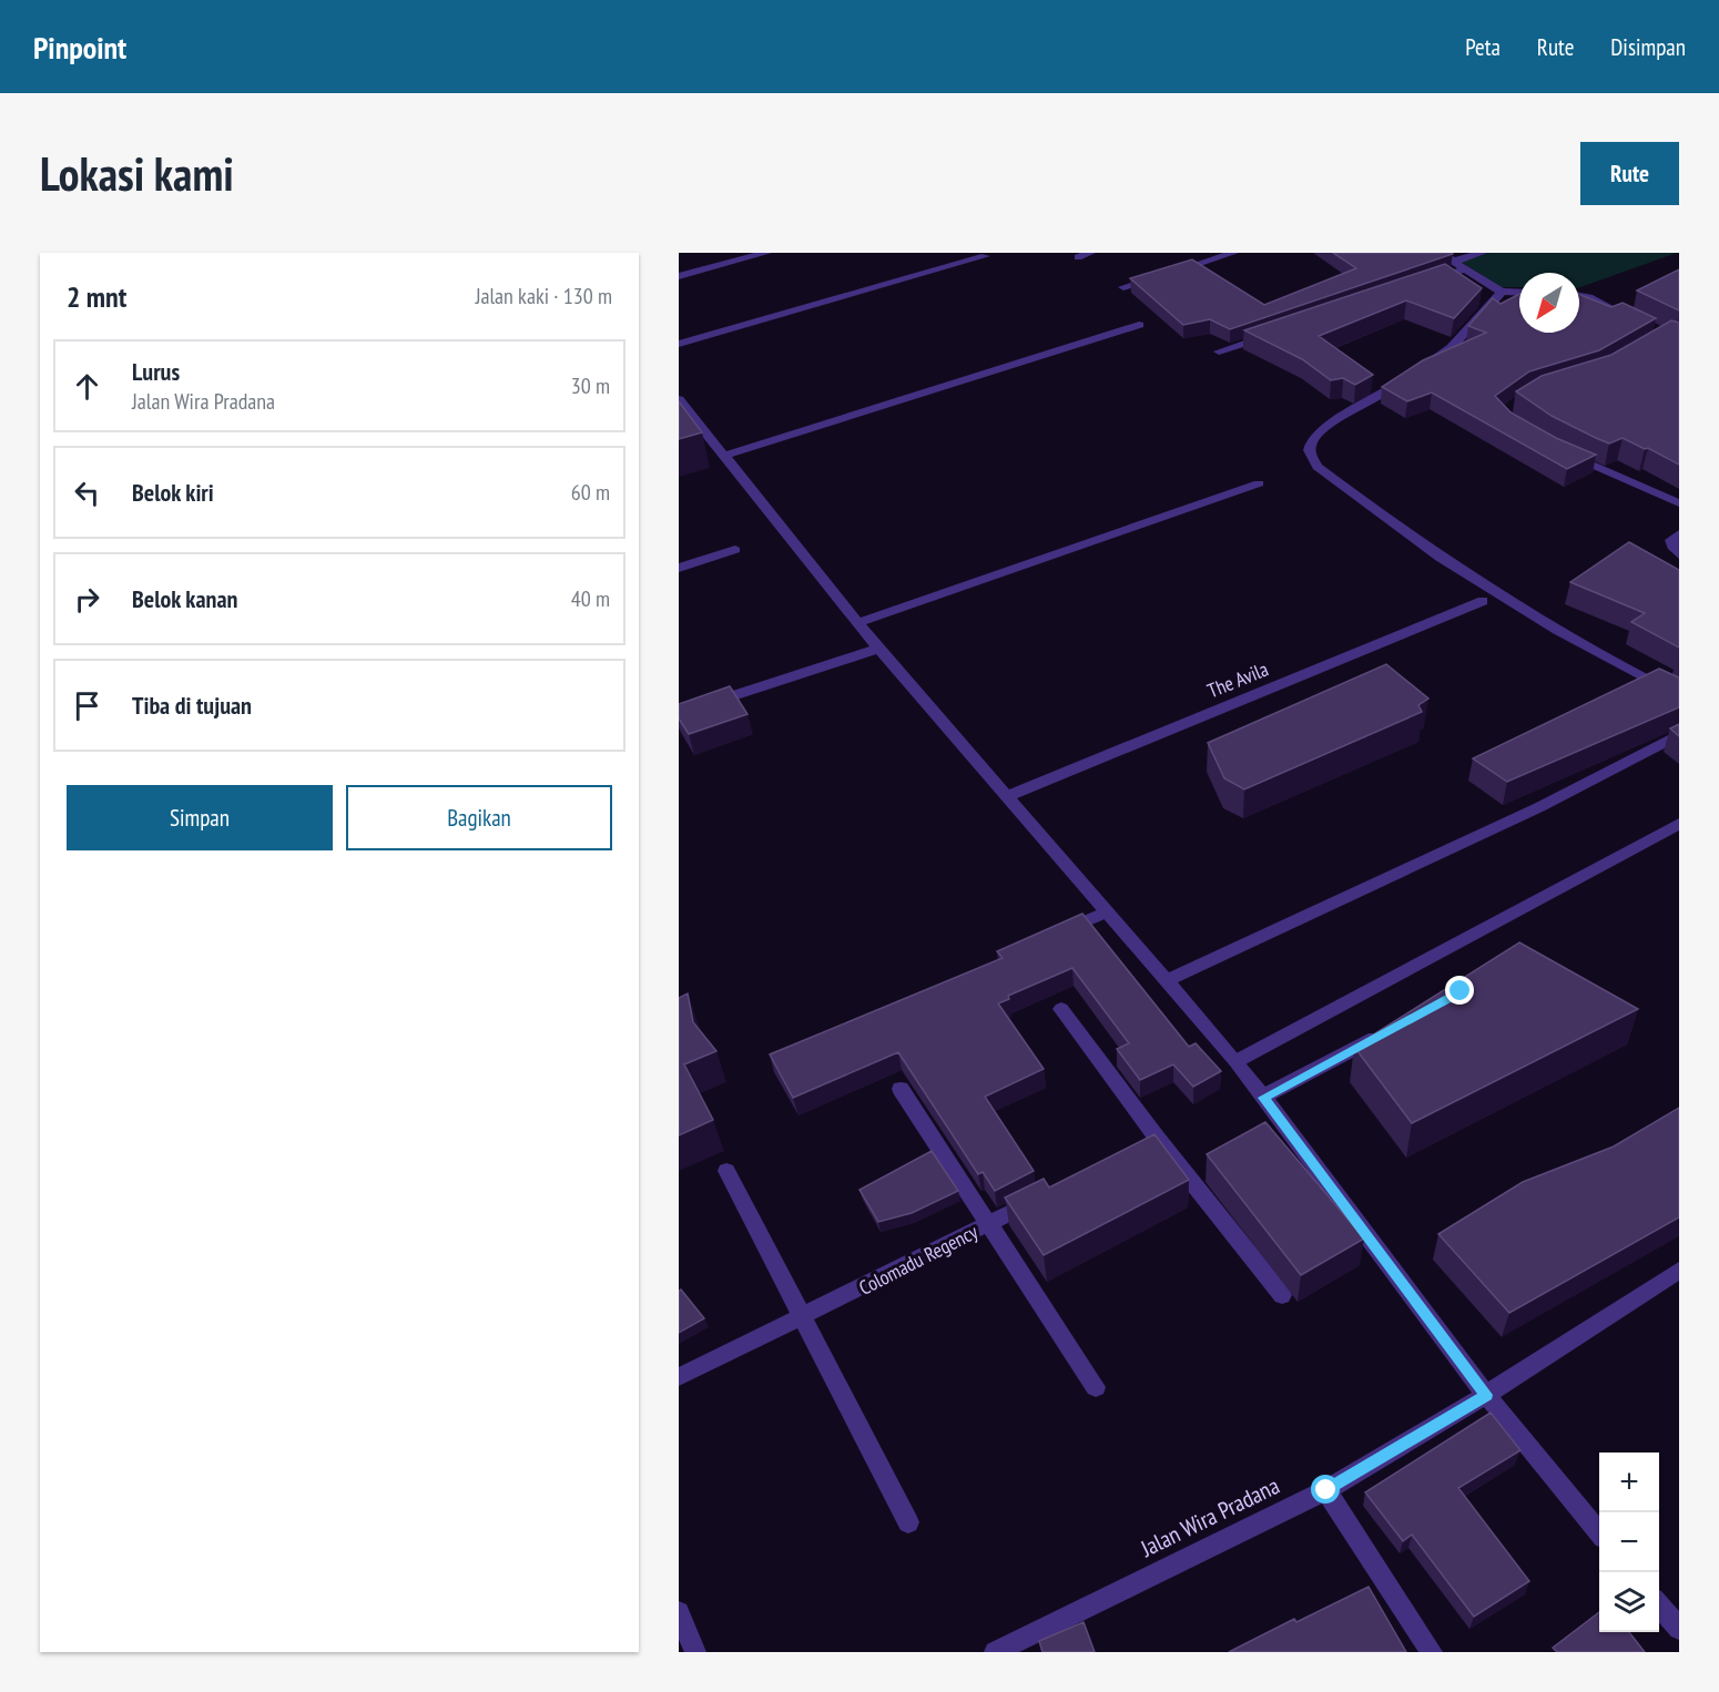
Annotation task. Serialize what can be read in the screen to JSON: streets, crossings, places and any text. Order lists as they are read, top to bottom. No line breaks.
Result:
{"streets":{"street":["The Avila","Colomadu Regency","Jalan Wira Pradana"]},"north":"bottom left","page":{"header":"Pinpoint","nav":["Peta","Rute","Disimpan"],"buttons":["Rute",["Simpan","Bagikan"]],"title":"Lokasi kami","heading":["2 mnt","Jalan kaki · 130 m"],"list":[["Lurus","Jalan Wira Pradana","30 m"],["Belok kiri","60 m"],["Belok kanan","40 m"],"Tiba di tujuan"],"map_buttons":["+","−"]}}
